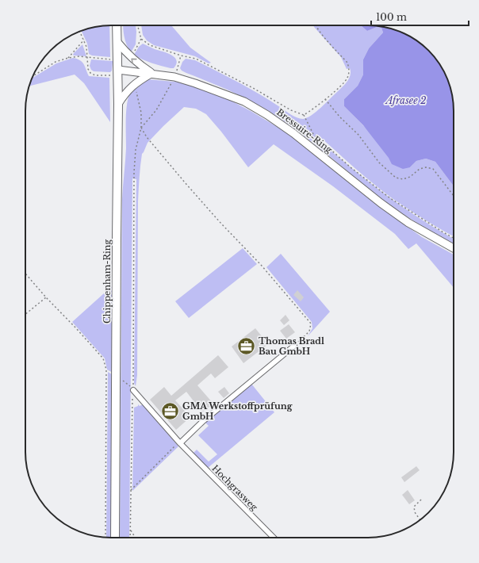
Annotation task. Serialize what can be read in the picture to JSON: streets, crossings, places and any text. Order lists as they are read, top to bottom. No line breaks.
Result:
{"streets":{"main road":["Bressuire-Ring","Chippenham-Ring"],"street":["Hochgrasweg"]},"crossings":[["Bressuire-Ring","Chippenham-Ring"]],"water":["Afrasee 2"],"places":{"office":["Thomas Bradl Bau GmbH","GMA Werkstoffprüfung GmbH"]},"scale_bar":"100 m"}
